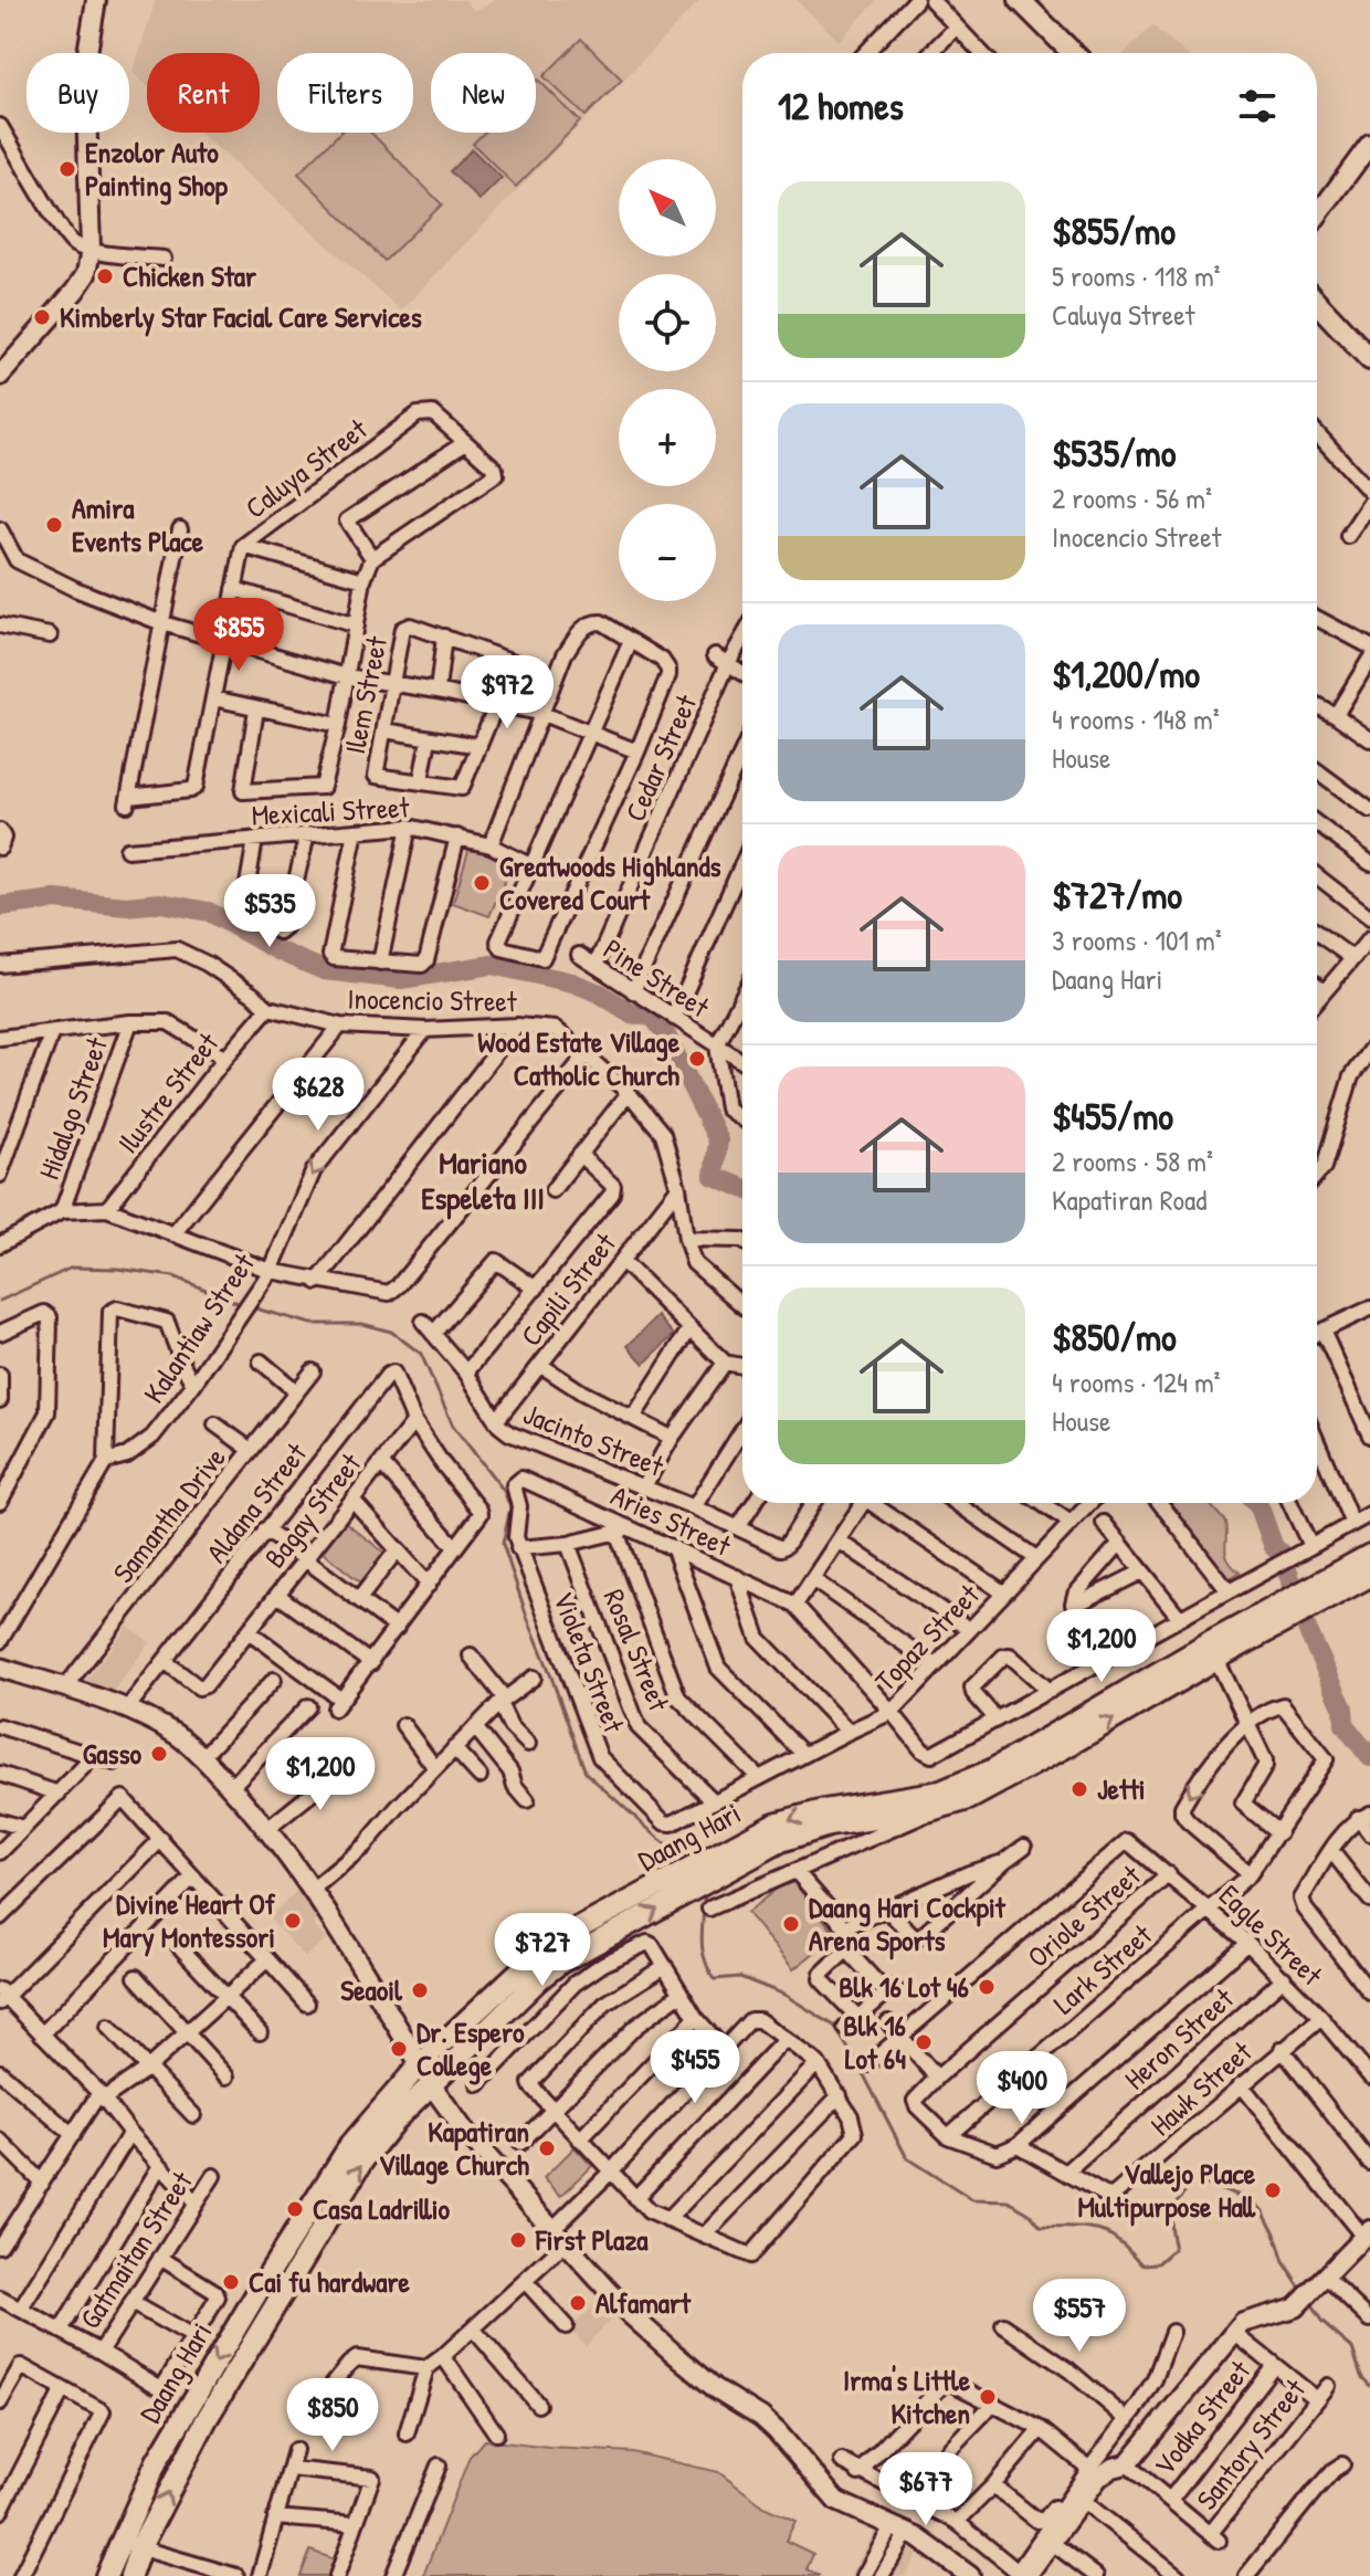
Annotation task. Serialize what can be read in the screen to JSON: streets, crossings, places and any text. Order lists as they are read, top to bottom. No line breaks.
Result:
{"streets":{"main road":["Daang Hari"],"street":["Caluya Street","Ilem Street","Cedar Street","Mexicali Street","Pine Street","Inocencio Street","Ilustre Street","Hidalgo Street","Capili Street","Kalantiaw Street","Jacinto Street","Aldana Street","Bagay Street","Samantha Drive","Aries Street","Topaz Street","Rosal Street","Violeta Street","Oriole Street","Eagle Street","Lark Street","Heron Street","Hawk Street","Gatmaitan Street","Vodka Street","Santory Street"]},"crossings":[["Cedar Street","Pine Street"],["Inocencio Street","Ilustre Street"],["Inocencio Street","Capili Street"],["Inocencio Street","Kalantiaw Street"],["Capili Street","Jacinto Street"],["Aldana Street","Bagay Street"],["Aries Street","Violeta Street"],["Topaz Street","Rosal Street"],["Topaz Street","Violeta Street"],["Oriole Street","Eagle Street"],["Oriole Street","Lark Street"],["Eagle Street","Lark Street"],["Eagle Street","Heron Street"],["Eagle Street","Hawk Street"],["Heron Street","Hawk Street"],["Vodka Street","Santory Street"]],"districts":["Mariano Espeleta III"],"places":["Enzolor Auto Painting Shop","Chicken Star","Kimberly Star Facial Care Services","Amira Events Place","Greatwoods Highlands Covered Court","Wood Estate Village Catholic Church","Gasso","Jetti","Divine Heart Of Mary Montessori","Daang Hari Cockpit Arena Sports","Blk 16 Lot 46","Seaoil","Blk 16 Lot 64","Dr. Espero College","Kapatiran Village Church","Vallejo Place Multipurpose Hall","Casa Ladrillio","First Plaza","Cai fu hardware","Alfamart","Irma's Little Kitchen"],"north":"top left","page":{"chip":["Buy","Rent","Filters","New"],"heading":"12 homes","map_buttons":["+","−"],"list":[{"name":"$855/mo","note":"5 rooms · 118 m² · Caluya Street"},{"name":"$535/mo","note":"2 rooms · 56 m² · Inocencio Street"},{"name":"$1,200/mo","note":"4 rooms · 148 m² · House"},{"name":"$727/mo","note":"3 rooms · 101 m² · Daang Hari"},{"name":"$455/mo","note":"2 rooms · 58 m² · Kapatiran Road"},{"name":"$850/mo","note":"4 rooms · 124 m² · House"}],"price":["$855","$972","$535","$628","$1,200","$1,200","$727","$455","$400","$557","$850","$677"]}}
